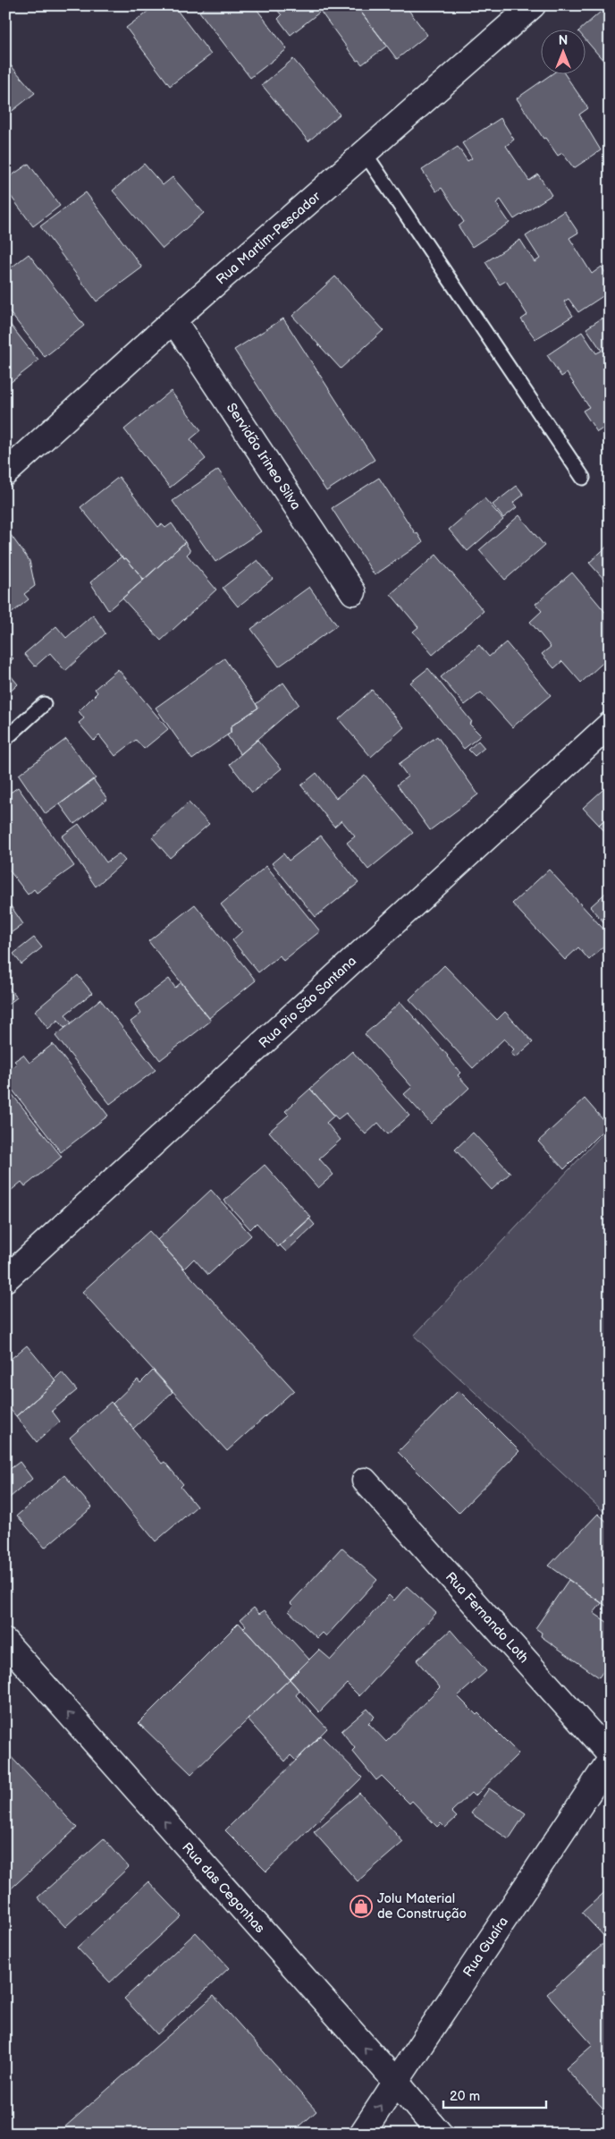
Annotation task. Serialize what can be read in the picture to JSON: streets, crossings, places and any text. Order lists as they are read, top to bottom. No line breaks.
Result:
{"streets":{"street":["Rua Martim-Pescador","Servidão Irineo Silva","Rua Pio São Santana","Rua Fernando Loth","Rua das Cegonhas","Rua Guaíra"]},"crossings":[["Rua Martim-Pescador","Servidão Irineo Silva"],["Rua das Cegonhas","Rua Guaíra"]],"one_way":["Rua das Cegonhas"],"places":{"shop":["Jolu Material de Construção"]},"scale_bar":"20 m","north":"top"}
